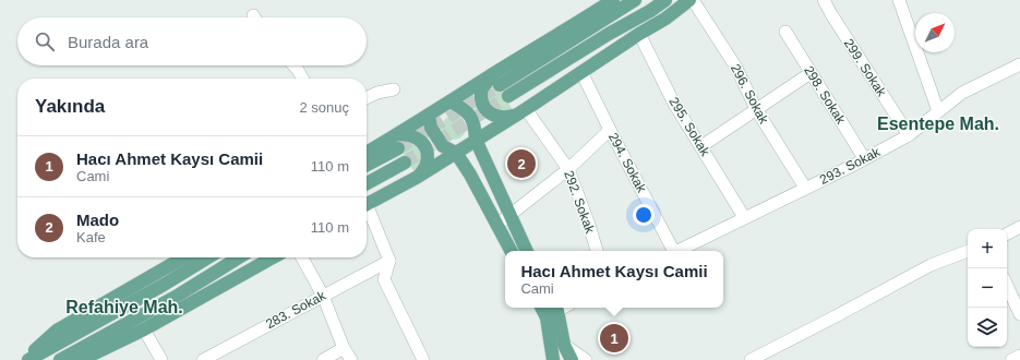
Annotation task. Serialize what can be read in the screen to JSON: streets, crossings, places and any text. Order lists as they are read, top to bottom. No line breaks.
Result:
{"streets":{"street":["299. Sokak","296. Sokak","298. Sokak","295. Sokak","294. Sokak","293. Sokak","292. Sokak","283. Sokak"]},"crossings":[["299. Sokak","293. Sokak"],["296. Sokak","293. Sokak"],["298. Sokak","293. Sokak"],["295. Sokak","293. Sokak"]],"districts":["Esentepe Mah.","Refahiye Mah."],"north":"top right","page":{"search":"Burada ara","heading":["Yakında","2 sonuç"],"list":[{"mark":"1","name":"Hacı Ahmet Kaysı Camii","note":"Cami","value":"110 m"},{"mark":"2","name":"Mado","note":"Kafe","value":"110 m"}],"pins":["2","1"],"map_buttons":["+","−"],"popup":["Hacı Ahmet Kaysı Camii","Cami"]}}
